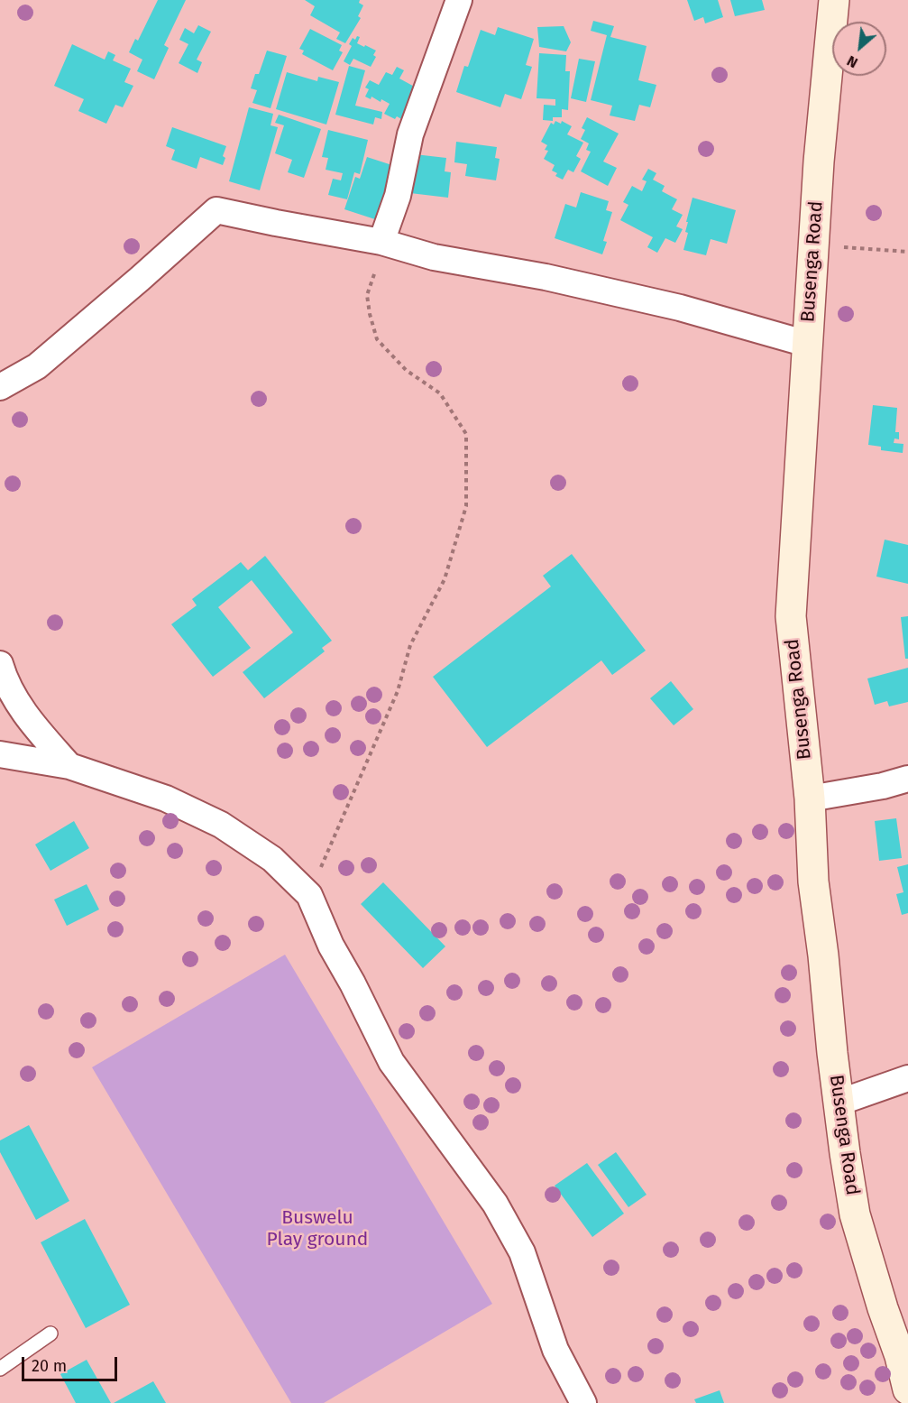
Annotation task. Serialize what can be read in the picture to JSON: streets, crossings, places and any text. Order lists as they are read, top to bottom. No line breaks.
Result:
{"streets":{"street":["Busenga Road"]},"parks":["Buswelu Play ground"],"scale_bar":"20 m","north":"bottom left"}
